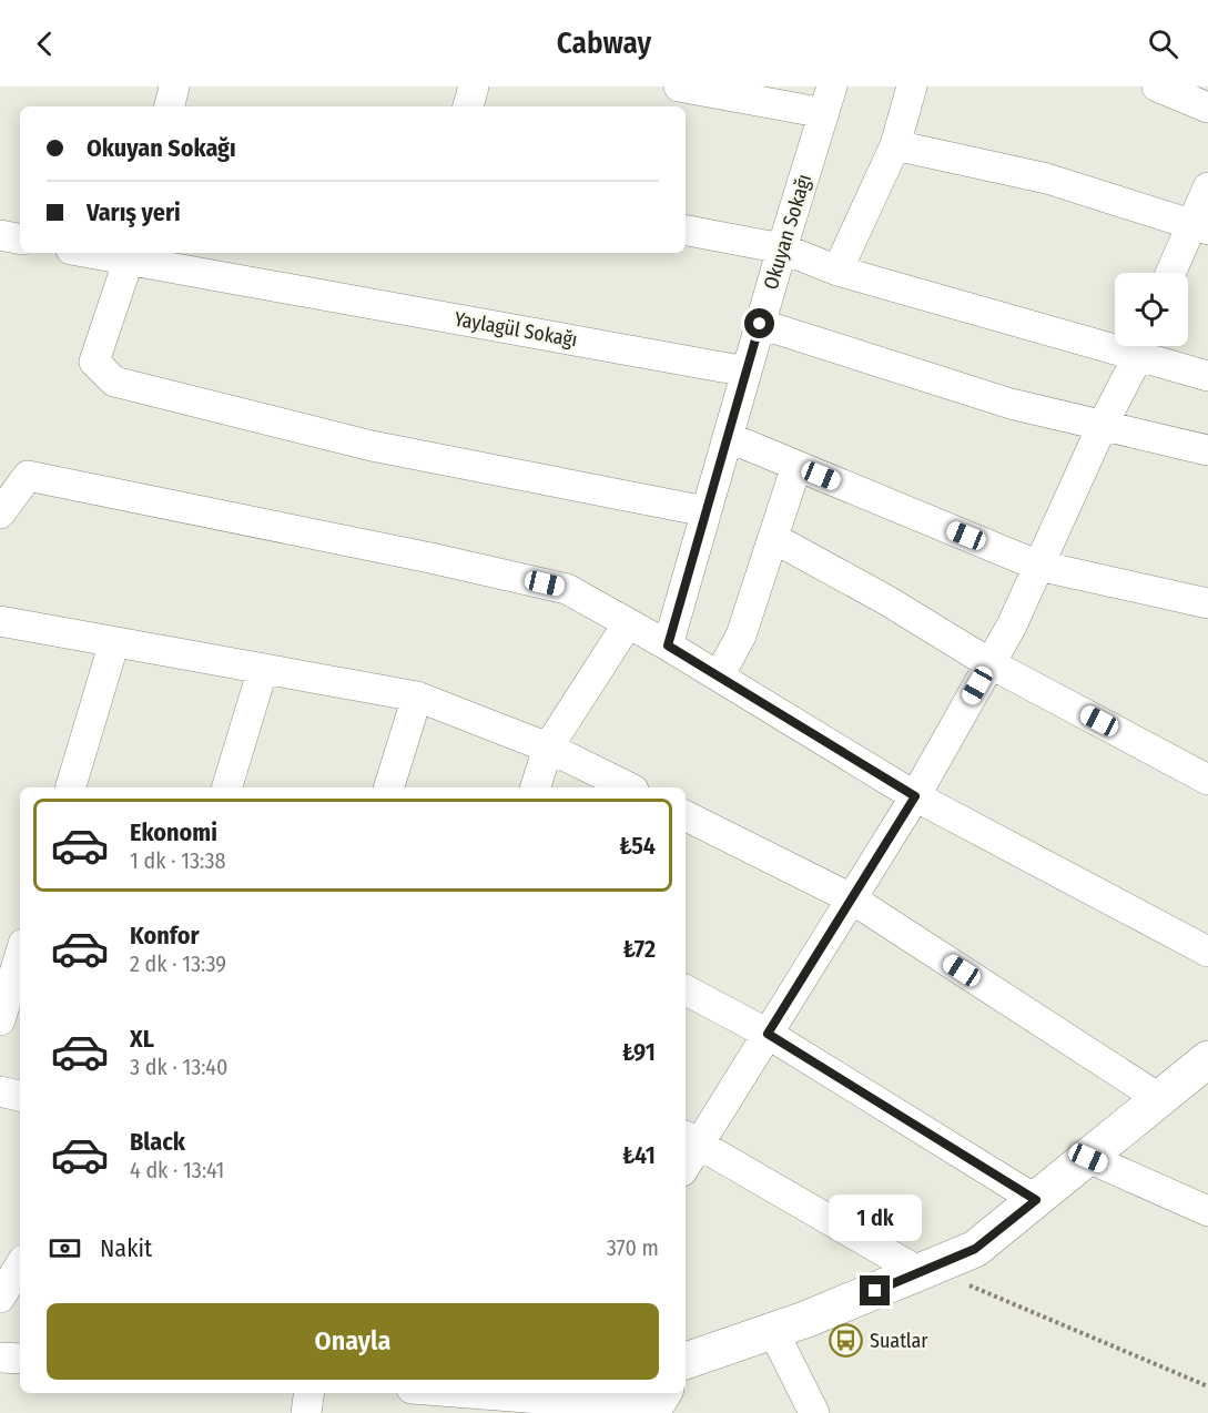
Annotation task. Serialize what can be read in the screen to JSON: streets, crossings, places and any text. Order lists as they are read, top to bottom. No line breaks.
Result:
{"streets":{"street":["Okuyan Sokağı","Yaylagül Sokağı"]},"crossings":[["Okuyan Sokağı","Yaylagül Sokağı"]],"places":{"bus stop":["Suatlar"]},"page":{"header":"Cabway","banner":["Okuyan Sokağı","Varış yeri"],"list":[{"name":"Ekonomi","note":"1 dk · 13:38","value":"₺54"},{"name":"Konfor","note":"2 dk · 13:39","value":"₺72"},{"name":"XL","note":"3 dk · 13:40","value":"₺91"},{"name":"Black","note":"4 dk · 13:41","value":"₺41"}],"bubble":"1 dk","pay":["Nakit","370 m"],"buttons":"Onayla"}}
